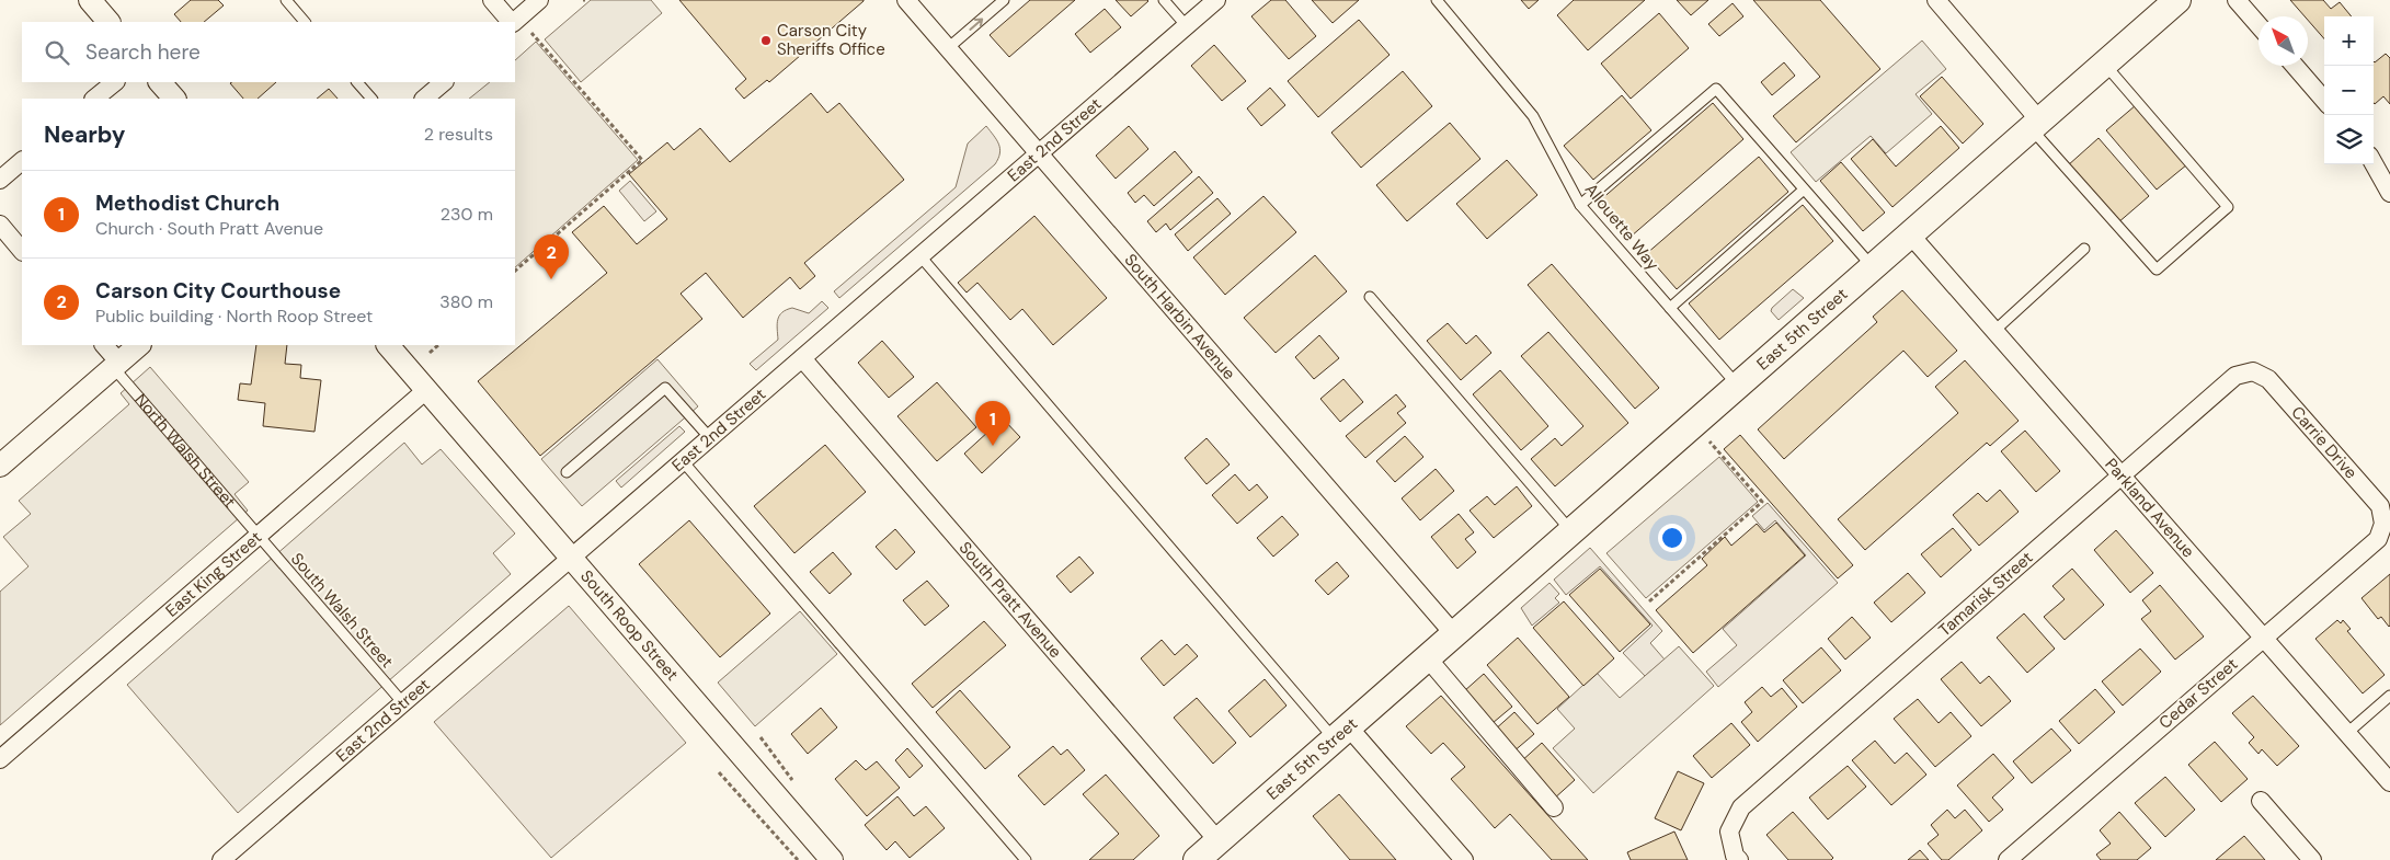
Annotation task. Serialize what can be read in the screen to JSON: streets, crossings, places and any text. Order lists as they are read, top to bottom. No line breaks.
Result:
{"streets":{"main road":["East 5th Street"],"street":["East 2nd Street","South Harbin Avenue","Carrie Drive","North Walsh Street","Parkland Avenue","East King Street","Tamarisk Street","South Pratt Avenue","South Roop Street","Cedar Street"],"lane":["Allouette Way","South Walsh Street"]},"crossings":[["East 2nd Street","South Harbin Avenue"],["East 2nd Street","South Pratt Avenue"],["East 2nd Street","South Walsh Street"],["East 2nd Street","South Roop Street"],["Allouette Way","East 5th Street"],["South Harbin Avenue","East 5th Street"],["East 5th Street","Parkland Avenue"],["East 5th Street","South Pratt Avenue"],["Carrie Drive","Tamarisk Street"],["Carrie Drive","Cedar Street"],["North Walsh Street","East King Street"],["North Walsh Street","South Walsh Street"],["Parkland Avenue","Tamarisk Street"],["Parkland Avenue","Cedar Street"],["East King Street","South Walsh Street"],["East King Street","South Roop Street"]],"places":["Carson City Sheriffs Office"],"north":"top left","page":{"map_buttons":["+","−"],"search":"Search here","heading":["Nearby","2 results"],"list":[{"mark":"1","name":"Methodist Church","note":"Church · South Pratt Avenue","value":"230 m"},{"mark":"2","name":"Carson City Courthouse","note":"Public building · North Roop Street","value":"380 m"}],"pins":["2","1"]}}
